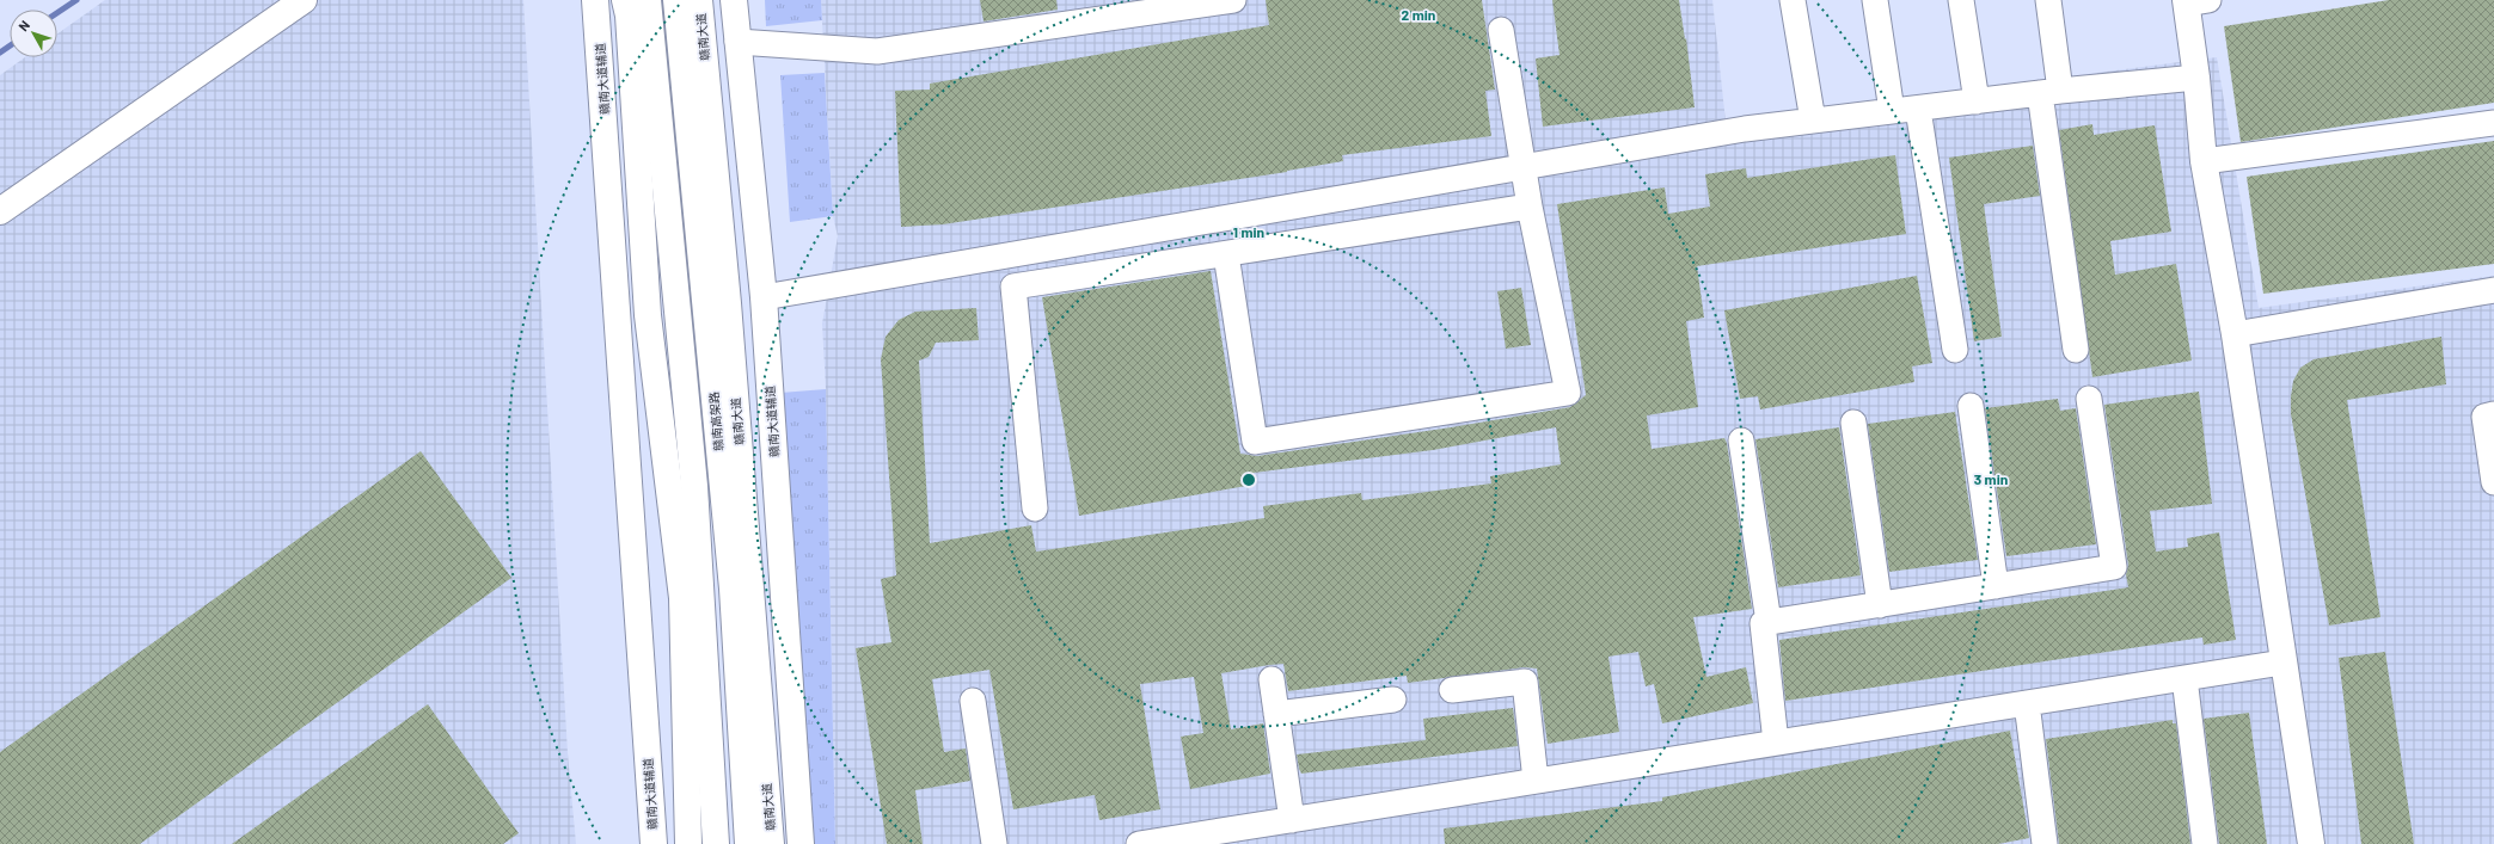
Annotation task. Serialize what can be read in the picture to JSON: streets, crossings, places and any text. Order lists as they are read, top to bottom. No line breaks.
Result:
{"streets":{"main road":["赣南大道","赣南大道辅道","赣南高架路"]},"north":"top left","rings":["2 min","1 min","3 min"]}
